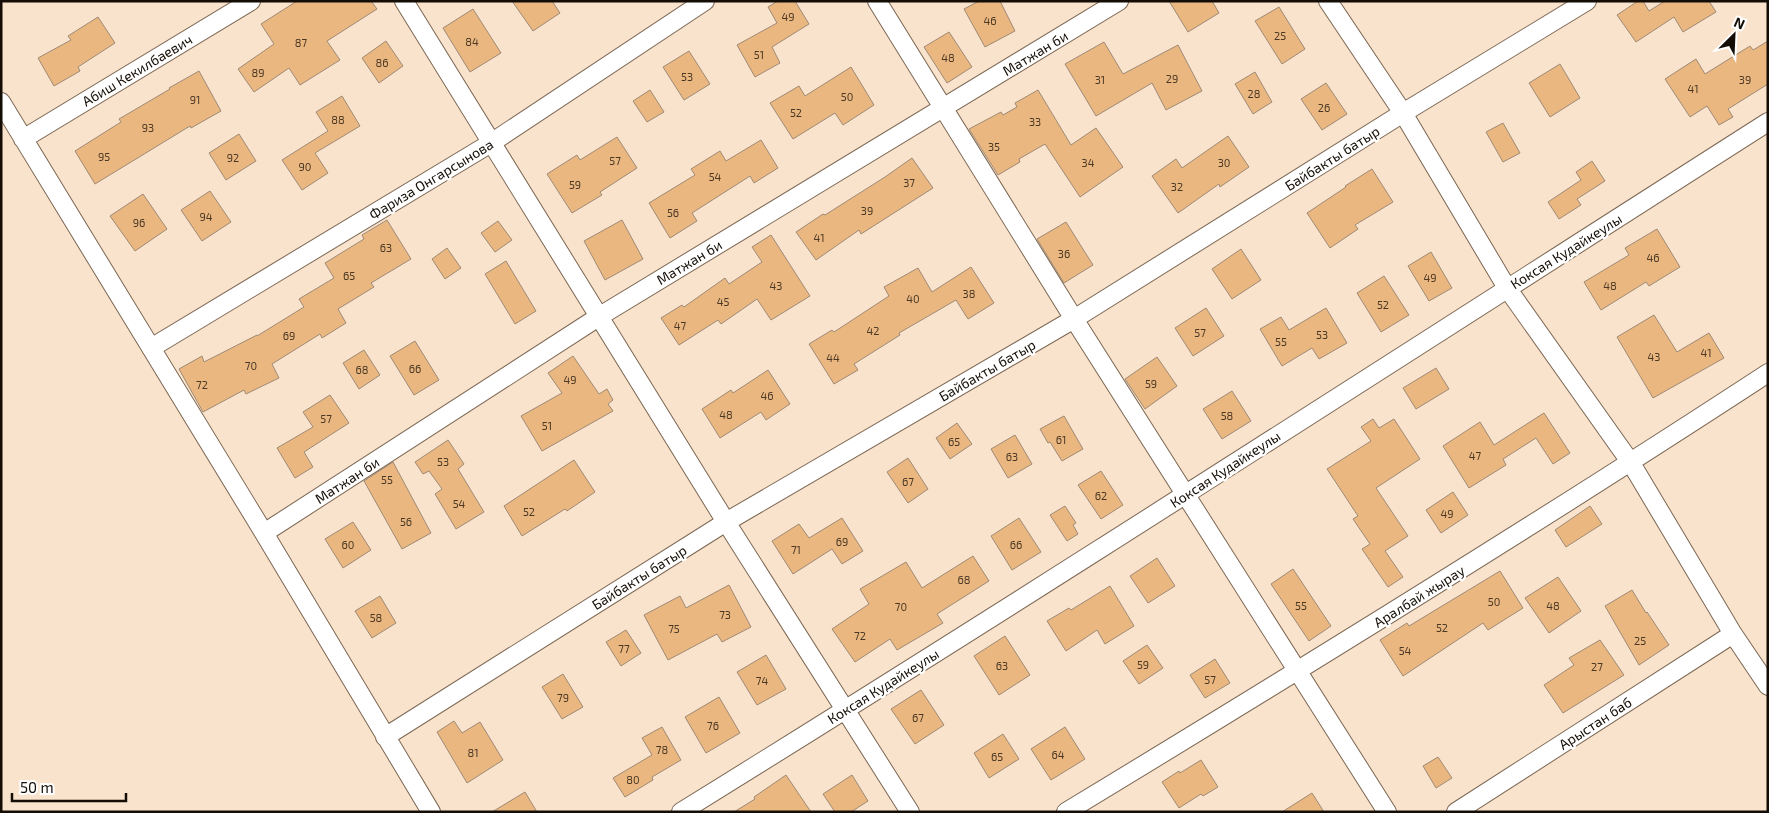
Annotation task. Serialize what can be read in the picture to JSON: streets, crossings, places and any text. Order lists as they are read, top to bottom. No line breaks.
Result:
{"streets":{"street":["Матжан би","Абиш Кекилбаевич","Байбакты батыр","Фариза Онгарсынова","Коксая Кудайкеулы","Аралбай жырау","Арыстан баб"]},"house_numbers":["49","46","25","84","87","51","48","86","89","53","29","31","39","41","28","50","91","26","52","88","33","93","35","95","92","57","34","30","90","54","37","59","32","39","56","94","96","41","63","36","46","65","49","43","48","38","40","45","52","47","42","57","53","69","55","41","43","44","70","66","68","49","59","72","46","48","58","57","51","61","65","47","63","53","55","67","62","54","52","49","56","69","60","66","71","68","50","55","48","70","73","58","52","75","72","25","77","54","59","63","27","57","74","79","67","76","78","81","64","65","80"],"scale_bar":"50 m","north":"top right"}
